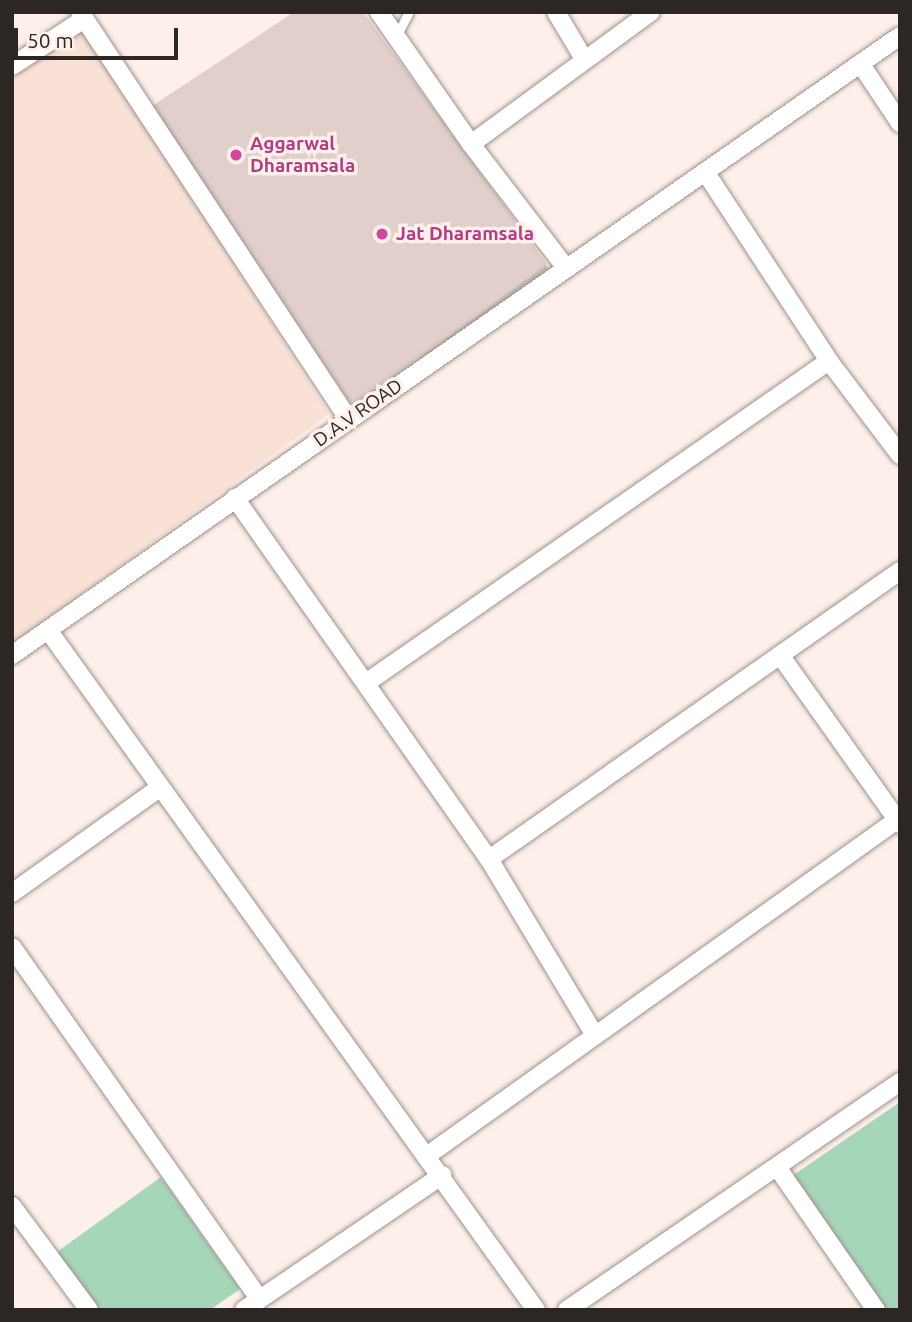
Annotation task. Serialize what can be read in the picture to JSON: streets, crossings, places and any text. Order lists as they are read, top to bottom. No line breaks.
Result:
{"streets":{"street":["D.A.V ROAD"]},"places":["Aggarwal Dharamsala","Jat Dharamsala"],"scale_bar":"50 m"}
